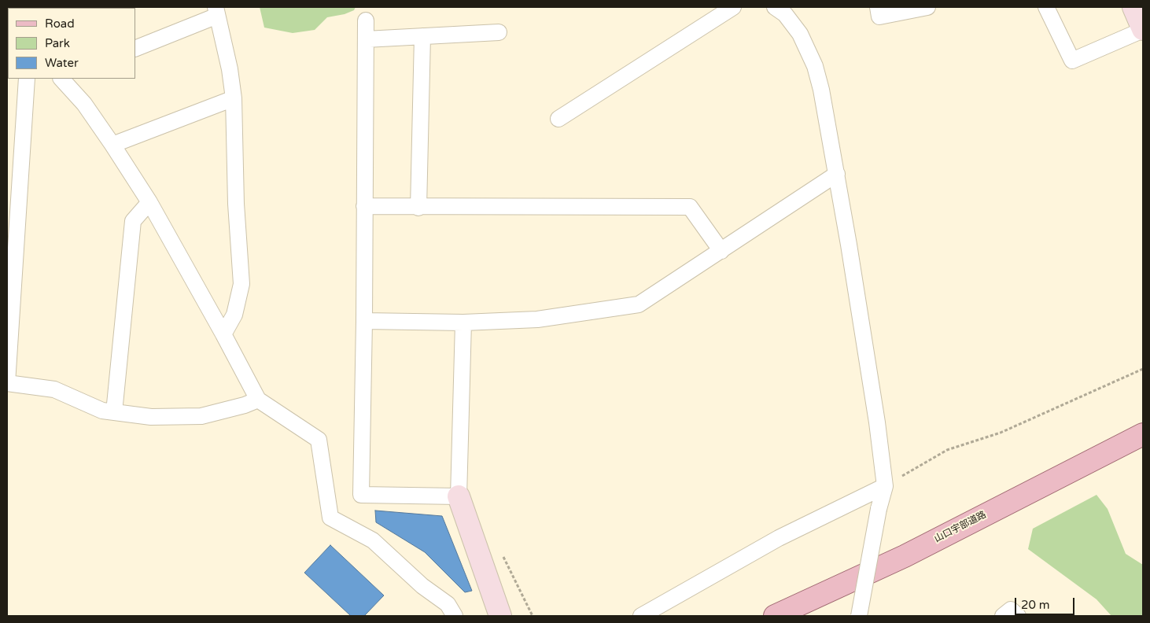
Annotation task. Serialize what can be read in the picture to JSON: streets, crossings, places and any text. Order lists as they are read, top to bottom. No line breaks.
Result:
{"streets":{"main road":["山口宇部道路"]},"legend":["Road","Park","Water"],"scale_bar":"20 m"}
